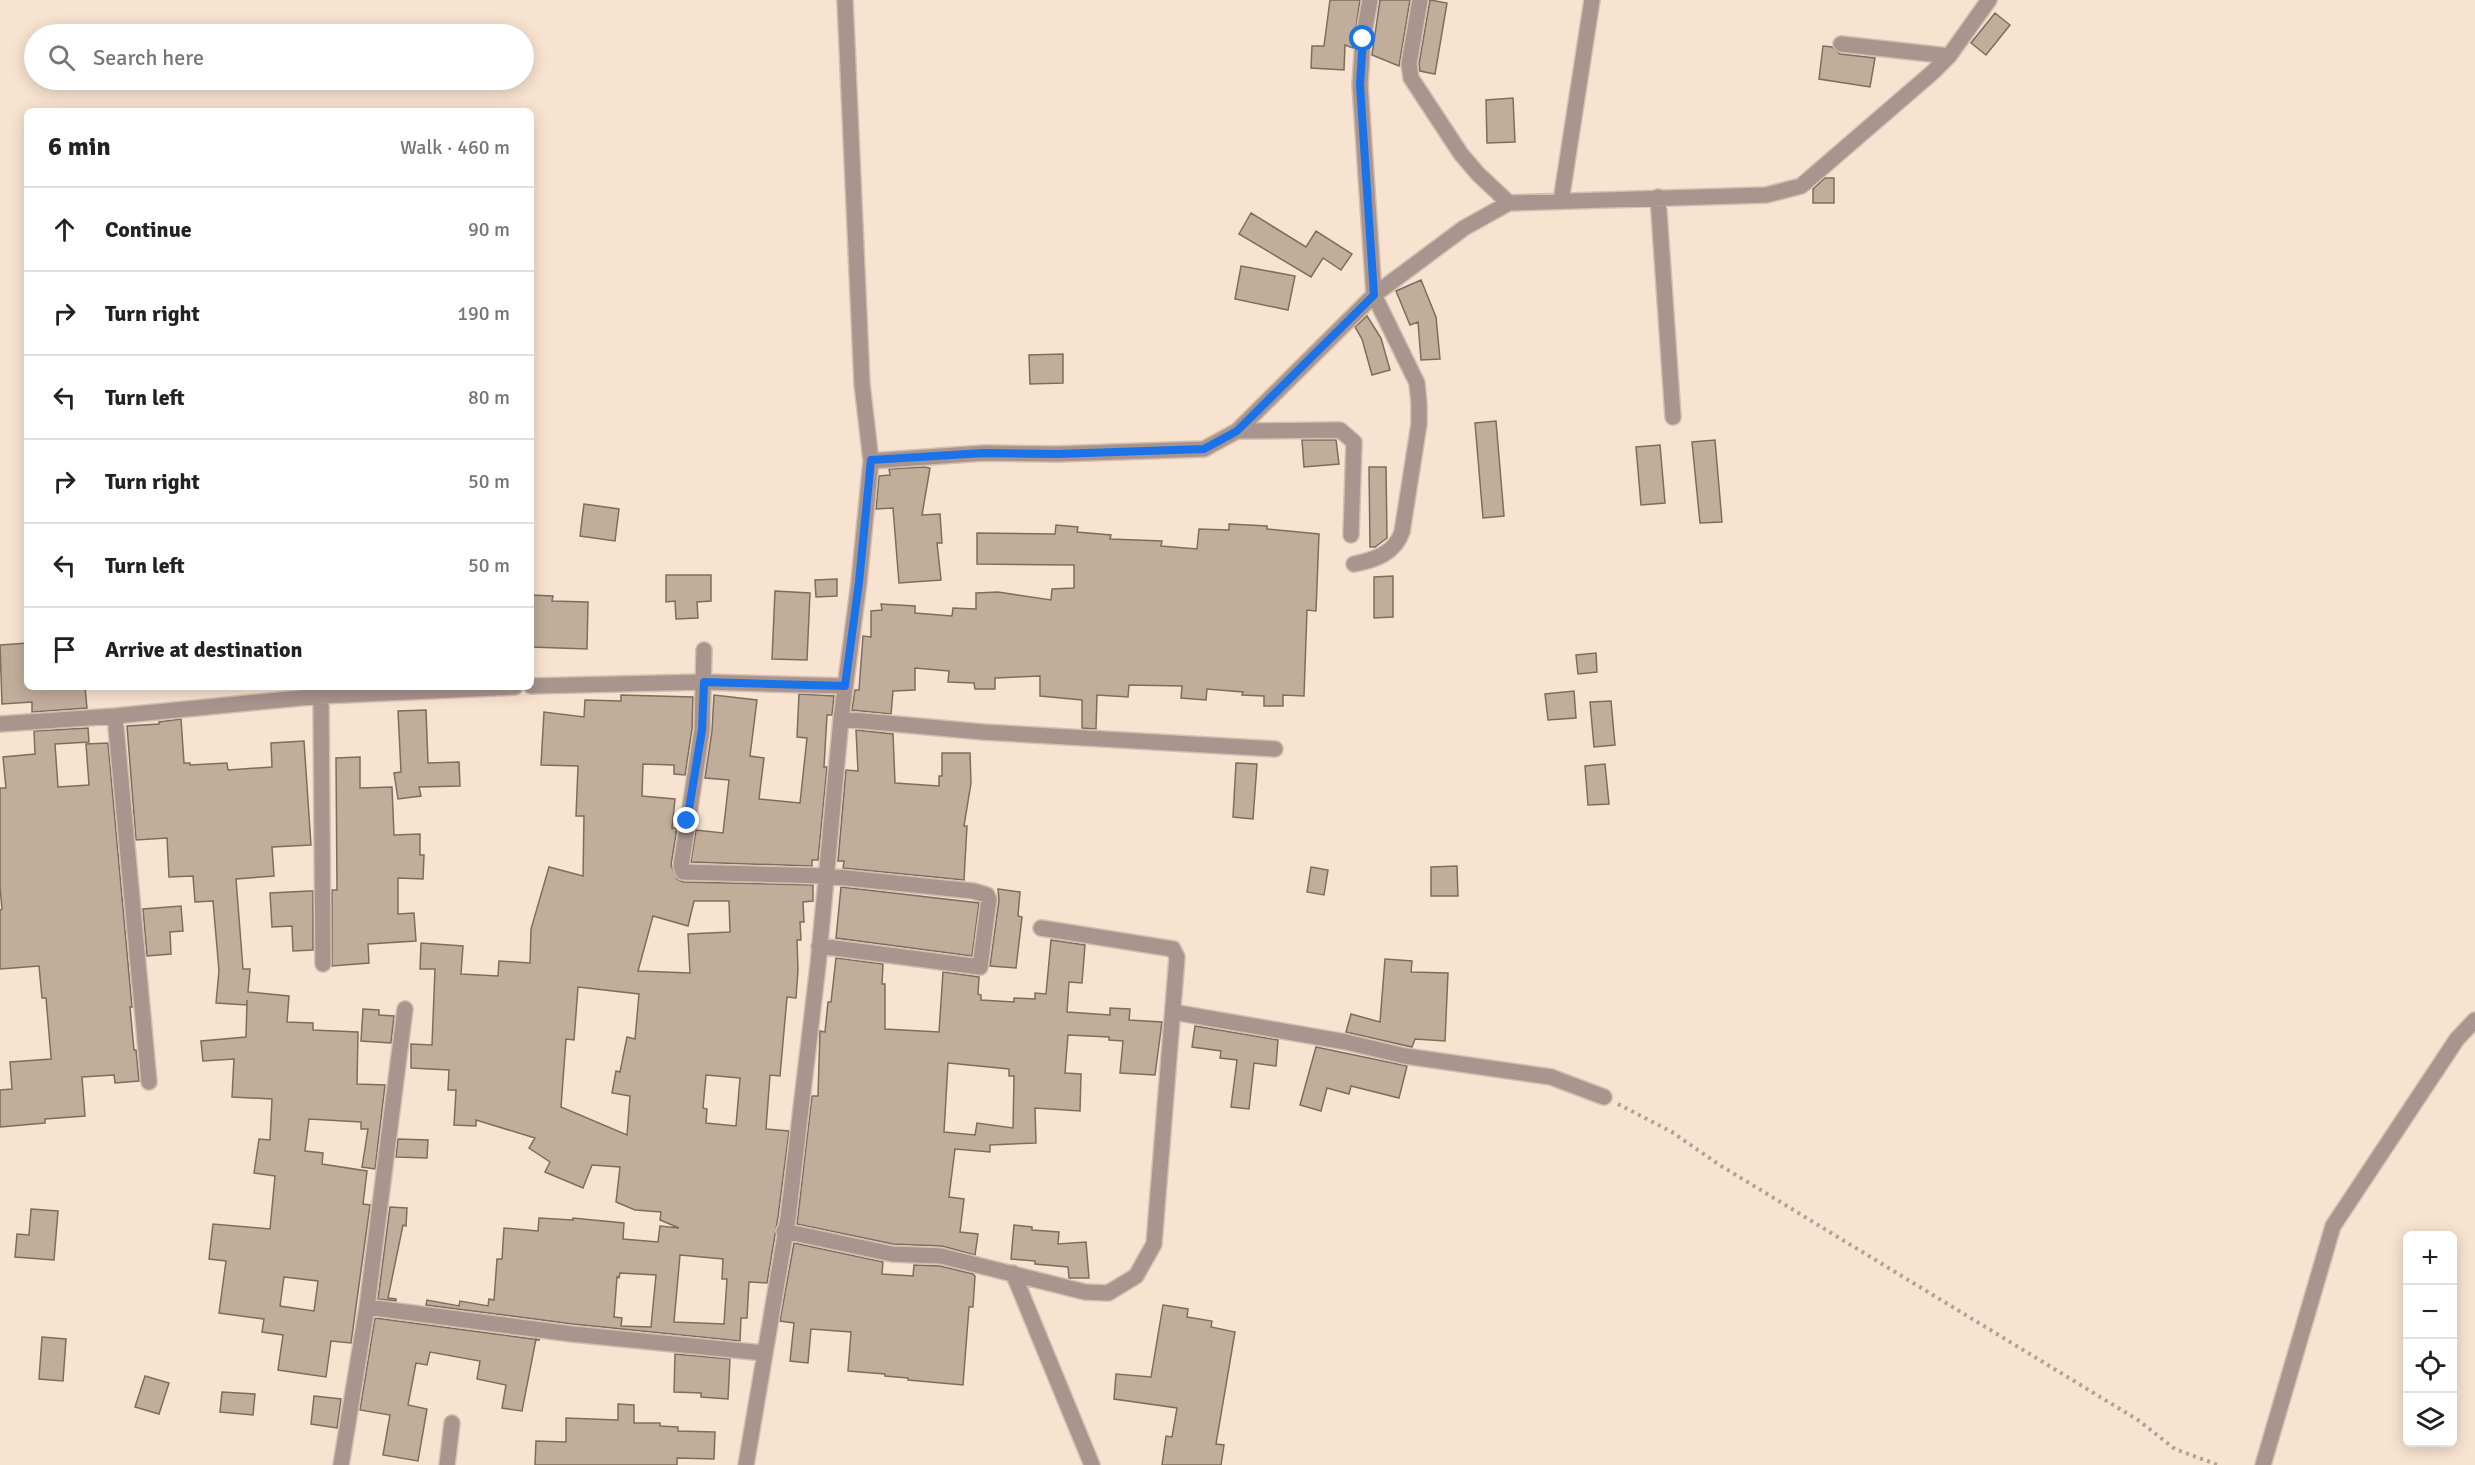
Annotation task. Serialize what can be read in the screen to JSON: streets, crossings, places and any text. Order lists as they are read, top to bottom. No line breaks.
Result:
{"page":{"search":"Search here","heading":["6 min","Walk · 460 m"],"list":[["Continue","90 m"],["Turn right","190 m"],["Turn left","80 m"],["Turn right","50 m"],["Turn left","50 m"],"Arrive at destination"],"map_buttons":["+","−"]}}
